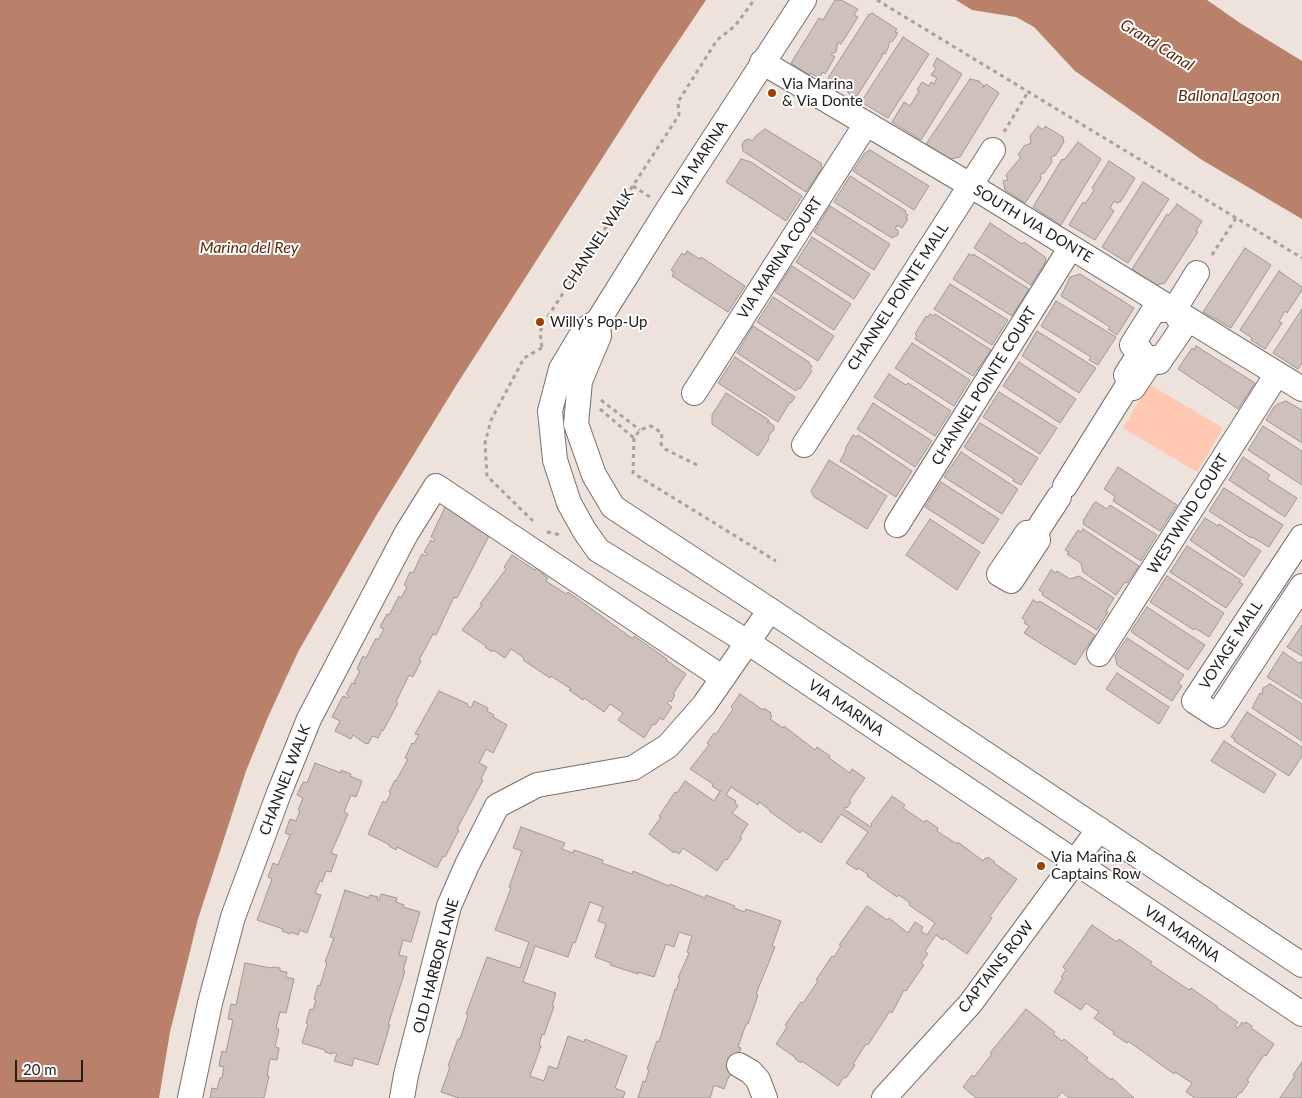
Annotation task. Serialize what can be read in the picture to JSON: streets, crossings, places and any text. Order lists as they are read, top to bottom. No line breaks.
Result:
{"streets":{"street":["VIA MARINA","SOUTH VIA DONTE","CHANNEL WALK","VIA MARINA COURT","CHANNEL POINTE MALL","CHANNEL POINTE COURT","WESTWIND COURT","VOYAGE MALL","OLD HARBOR LANE","CAPTAINS ROW"]},"crossings":[["VIA MARINA","SOUTH VIA DONTE"],["VIA MARINA","OLD HARBOR LANE"],["VIA MARINA","CAPTAINS ROW"],["SOUTH VIA DONTE","VIA MARINA COURT"],["SOUTH VIA DONTE","CHANNEL POINTE MALL"],["SOUTH VIA DONTE","CHANNEL POINTE COURT"],["SOUTH VIA DONTE","WESTWIND COURT"],["CHANNEL WALK","OLD HARBOR LANE"]],"water":["Grand Canal","Ballona Lagoon","Marina del Rey"],"places":["Via Marina & Via Donte","Willy's Pop-Up","Via Marina & Captains Row"],"scale_bar":"20 m"}
